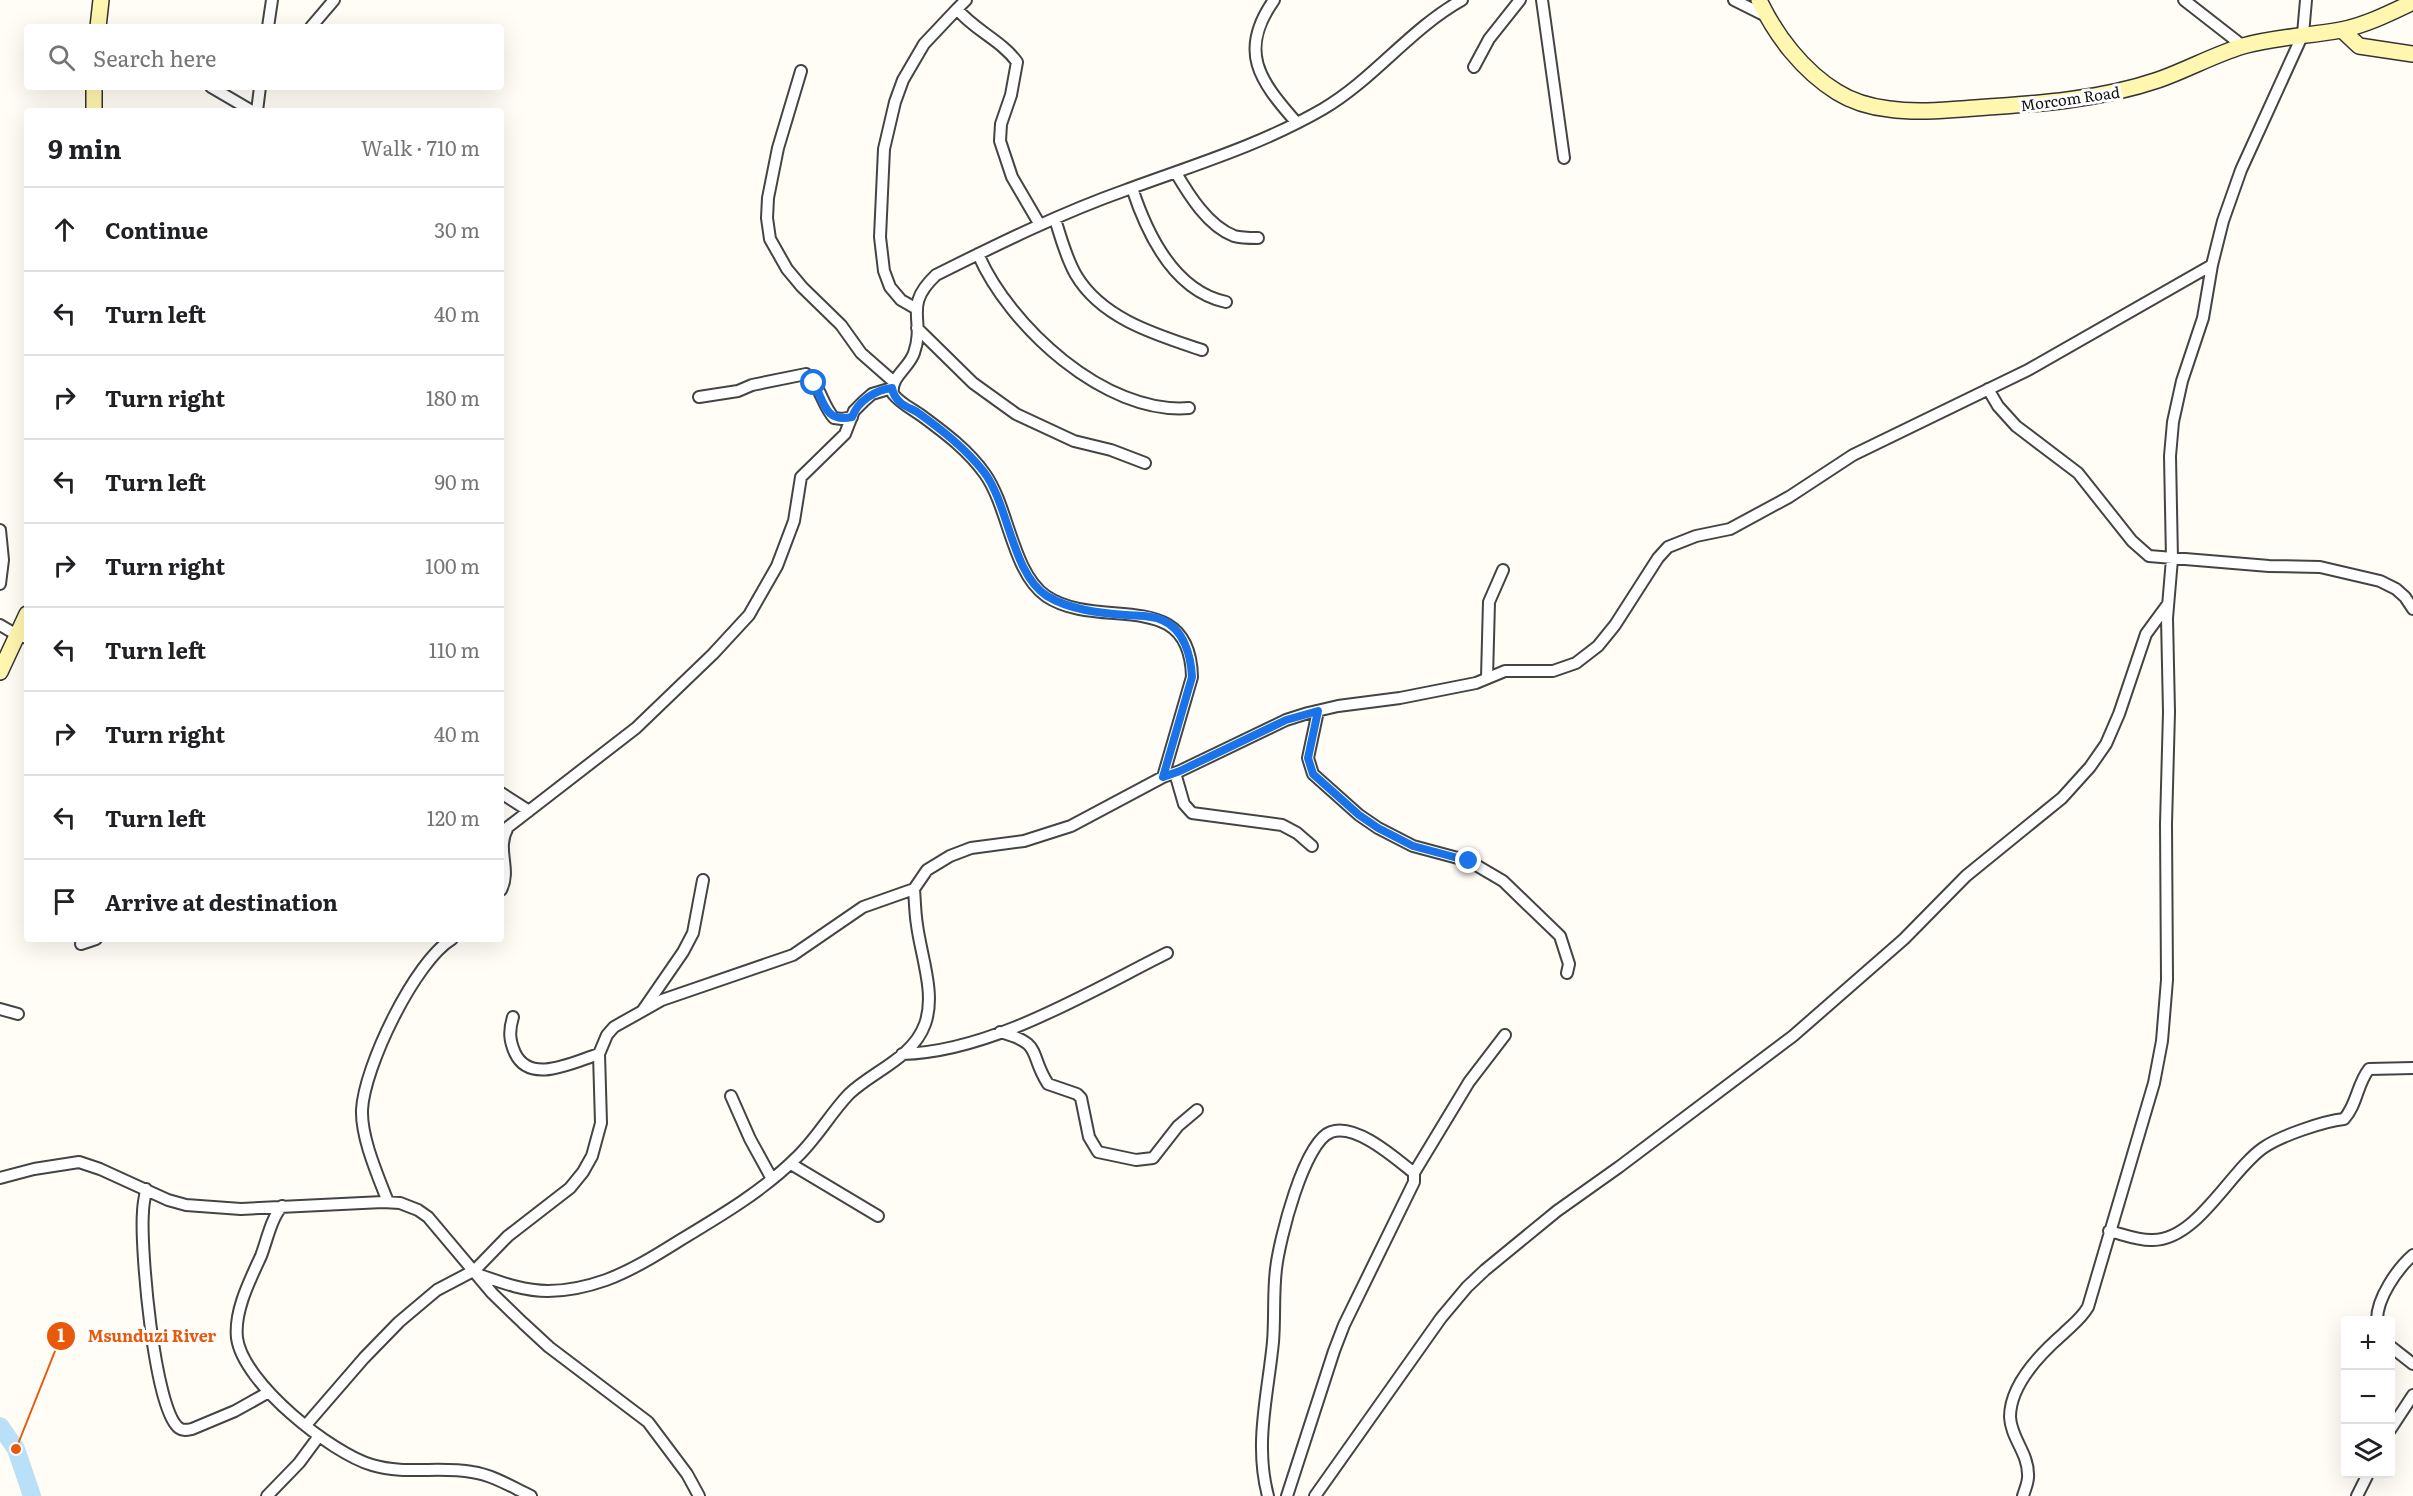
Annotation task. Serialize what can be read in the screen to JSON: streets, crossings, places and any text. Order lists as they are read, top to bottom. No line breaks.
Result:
{"streets":{"street":["Morcom Road"]},"places":["Msunduzi River"],"page":{"search":"Search here","heading":["9 min","Walk · 710 m"],"list":[["Continue","30 m"],["Turn left","40 m"],["Turn right","180 m"],["Turn left","90 m"],["Turn right","100 m"],["Turn left","110 m"],["Turn right","40 m"],["Turn left","120 m"],"Arrive at destination"],"map_buttons":["+","−"]}}
